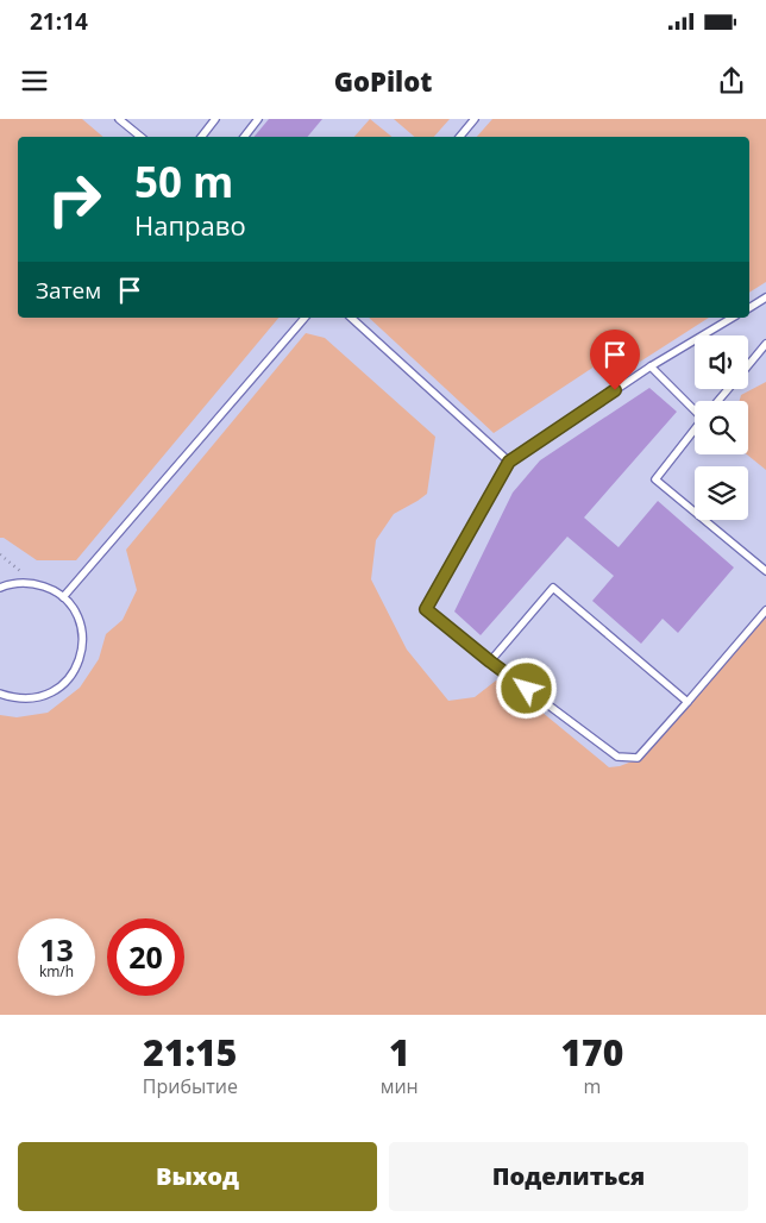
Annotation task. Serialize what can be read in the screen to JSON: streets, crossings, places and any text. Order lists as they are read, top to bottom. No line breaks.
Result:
{"page":{"status":"21:14","header":"GoPilot","turn":["50 m","Направо"],"then":"Затем","speed":"13 km/h","limit":"20","eta":["21:15","Прибытие","1","мин","170","m"],"buttons":["Выход","Поделиться"]}}
